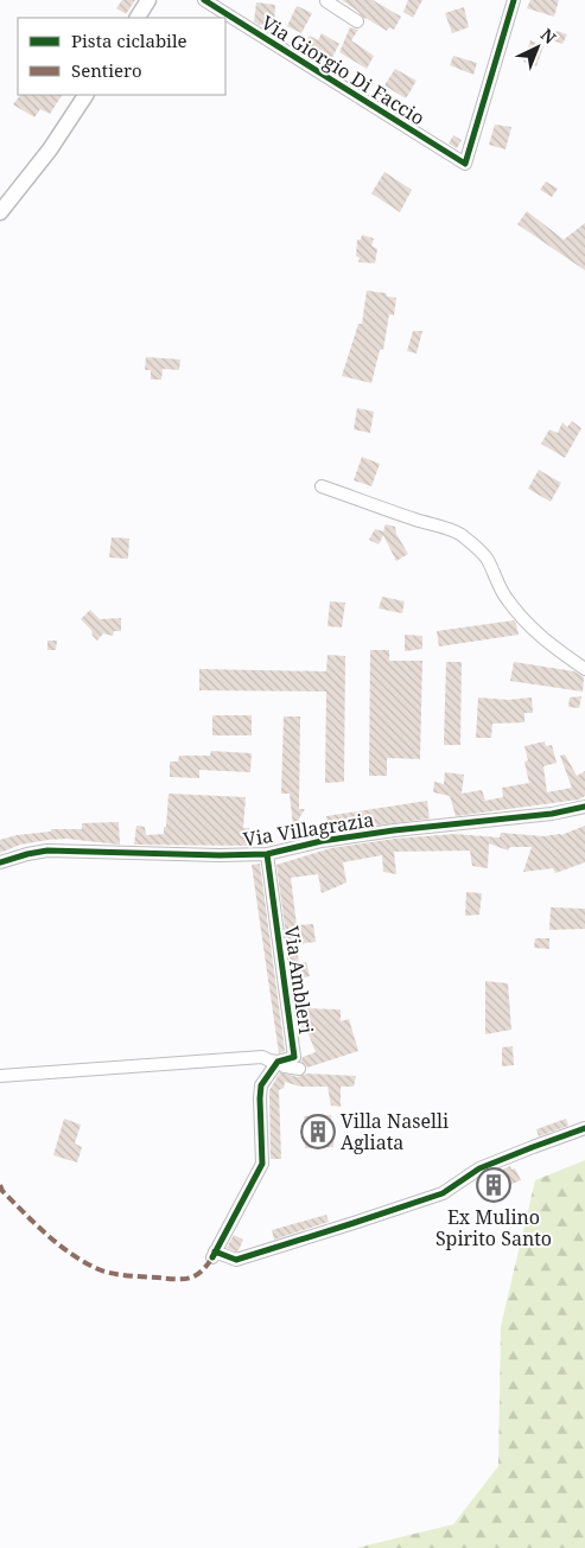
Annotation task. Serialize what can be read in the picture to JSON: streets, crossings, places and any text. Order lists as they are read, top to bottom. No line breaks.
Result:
{"streets":{"street":["Via Giorgio Di Faccio","Via Villagrazia","Via Ambleri"]},"crossings":[["Via Villagrazia","Via Ambleri"]],"places":{"building":["Villa Naselli Agliata","Ex Mulino Spirito Santo"]},"legend":["Pista ciclabile","Sentiero"],"north":"top right"}
